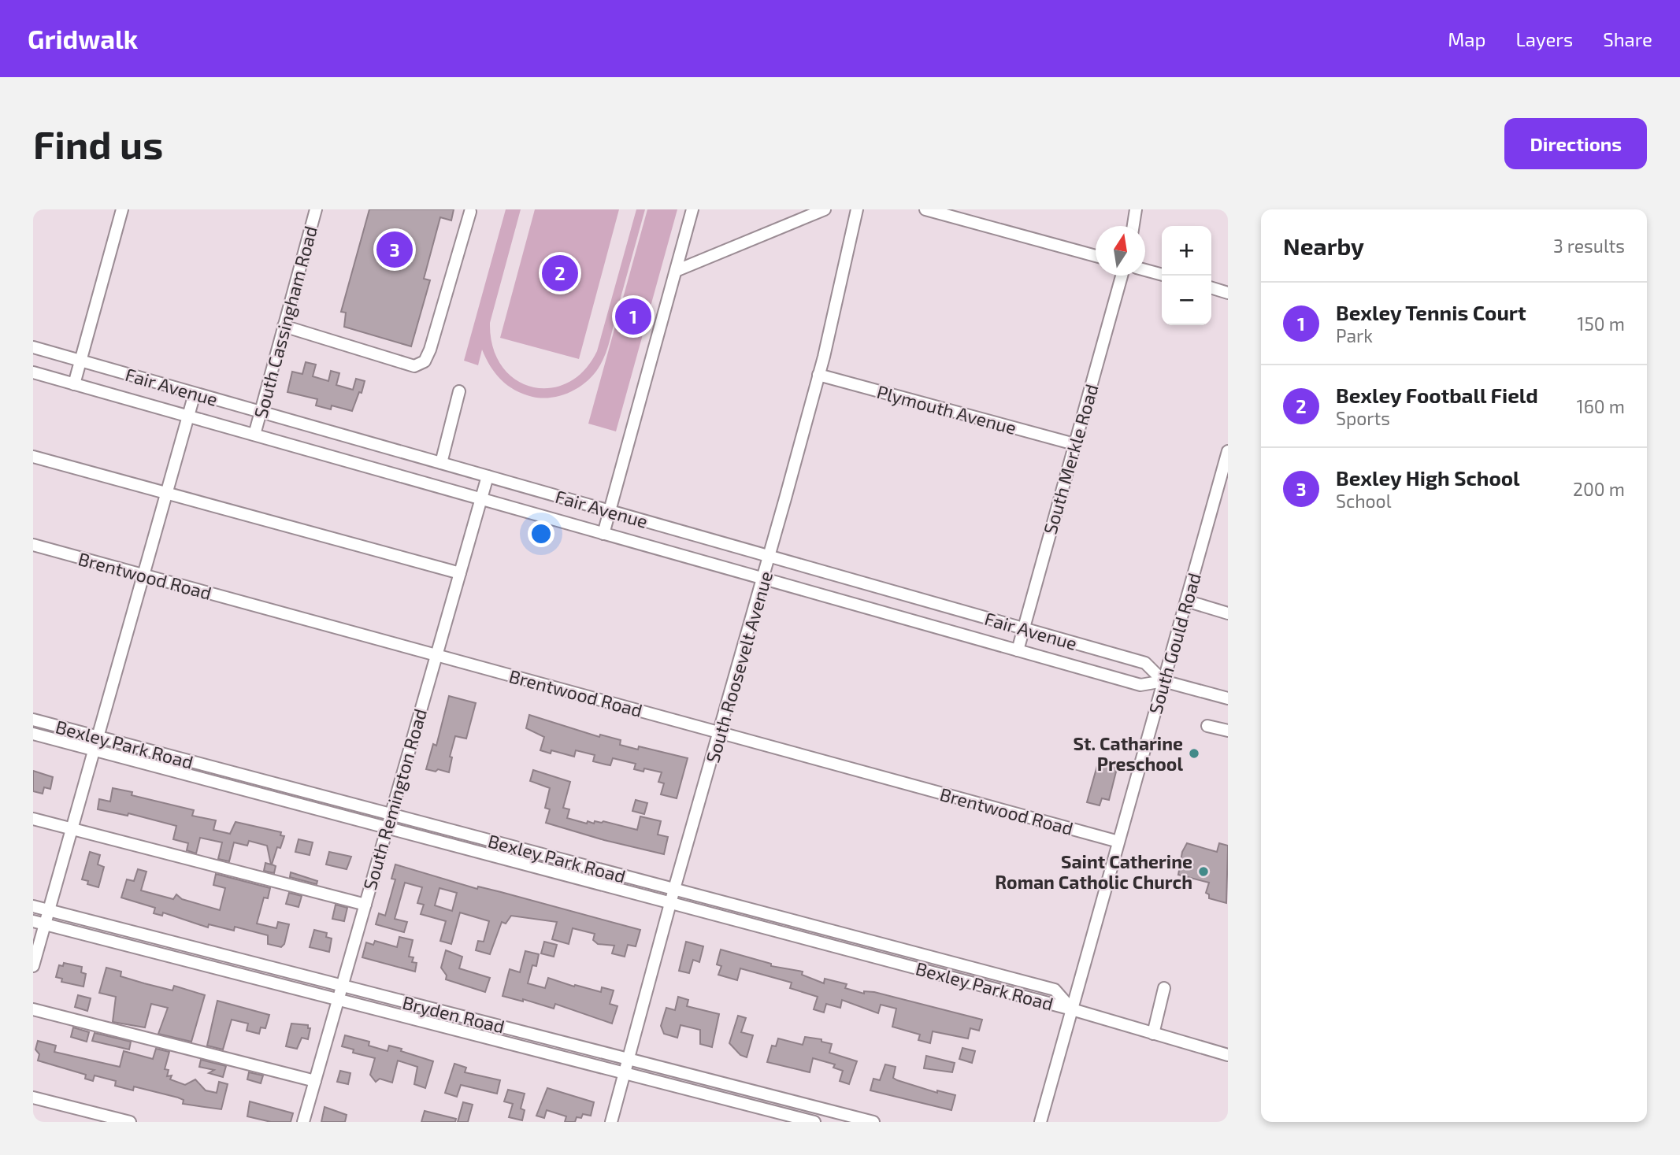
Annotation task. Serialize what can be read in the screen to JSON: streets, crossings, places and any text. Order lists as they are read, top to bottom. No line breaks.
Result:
{"streets":{"street":["South Cassingham Road","Fair Avenue","Plymouth Avenue","South Merkle Road","Brentwood Road","South Gould Road","South Roosevelt Avenue","Bexley Park Road","South Remington Road","Bryden Road"]},"crossings":[["South Cassingham Road","Fair Avenue"],["Fair Avenue","South Merkle Road"],["Fair Avenue","South Gould Road"],["Fair Avenue","South Roosevelt Avenue"],["Fair Avenue","South Remington Road"],["Plymouth Avenue","South Merkle Road"],["Plymouth Avenue","South Roosevelt Avenue"],["Brentwood Road","South Gould Road"],["Brentwood Road","South Roosevelt Avenue"],["Brentwood Road","South Remington Road"],["South Gould Road","Bexley Park Road"],["South Roosevelt Avenue","Bexley Park Road"],["South Roosevelt Avenue","Bryden Road"],["Bexley Park Road","South Remington Road"],["South Remington Road","Bryden Road"]],"places":["St. Catharine Preschool","Saint Catherine Roman Catholic Church"],"north":"top","page":{"header":"Gridwalk","nav":["Map","Layers","Share"],"buttons":"Directions","title":"Find us","heading":["Nearby","3 results"],"map_buttons":["+","−"],"pins":["3","2","1"],"list":[{"mark":"1","name":"Bexley Tennis Court","note":"Park","value":"150 m"},{"mark":"2","name":"Bexley Football Field","note":"Sports","value":"160 m"},{"mark":"3","name":"Bexley High School","note":"School","value":"200 m"}]}}
